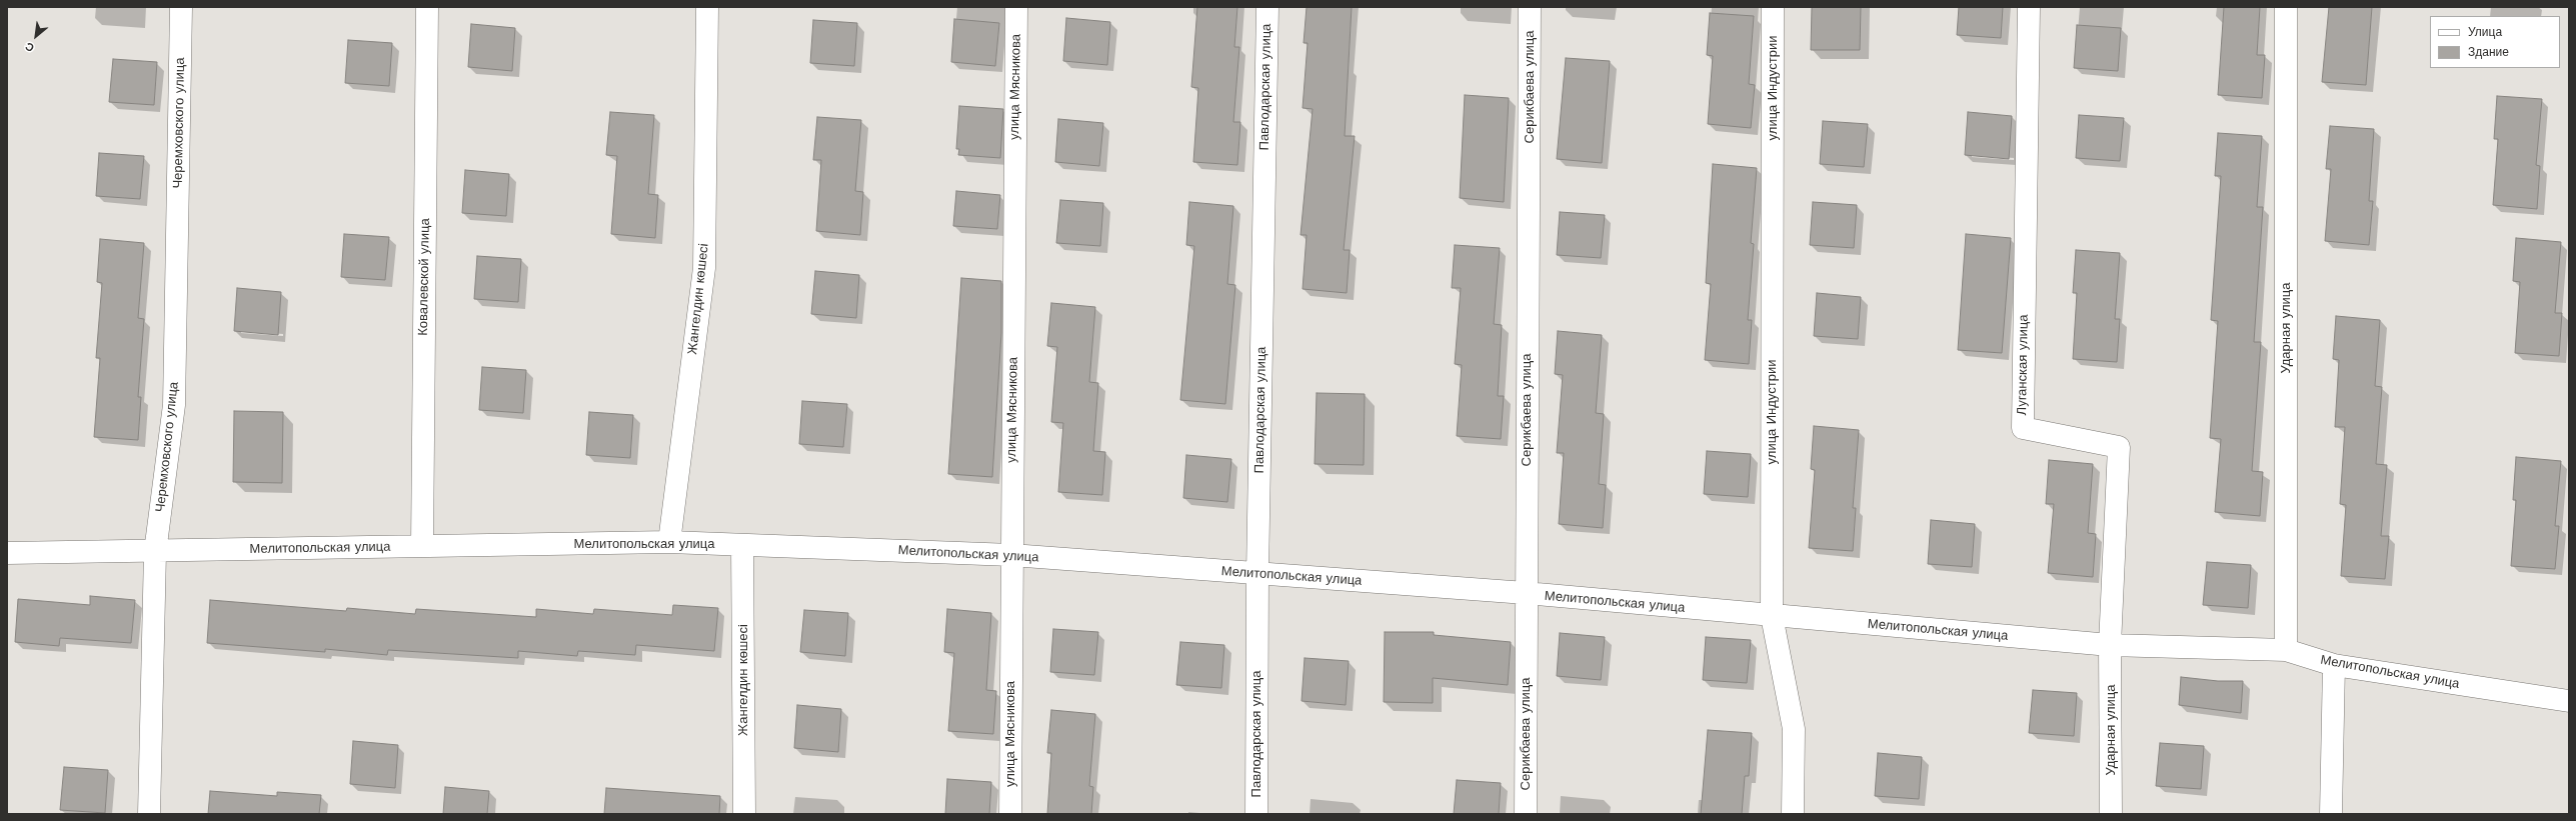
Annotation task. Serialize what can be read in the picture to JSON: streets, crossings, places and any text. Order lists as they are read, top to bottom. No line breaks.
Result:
{"streets":{"street":["улица Мясникова","Павлодарская улица","Серикбаева улица","улица Индустрии","Черемховского улица","Ковалевской улица","Жангелдин көшесі","Ударная улица","Луганская улица","Мелитопольская улица"]},"crossings":[["улица Мясникова","Мелитопольская улица"],["Павлодарская улица","Мелитопольская улица"],["Серикбаева улица","Мелитопольская улица"],["улица Индустрии","Мелитопольская улица"],["Черемховского улица","Мелитопольская улица"],["Ковалевской улица","Мелитопольская улица"],["Жангелдин көшесі","Мелитопольская улица"],["Ударная улица","Луганская улица"],["Ударная улица","Мелитопольская улица"],["Луганская улица","Мелитопольская улица"]],"legend":["Улица","Здание"],"north":"bottom left"}
